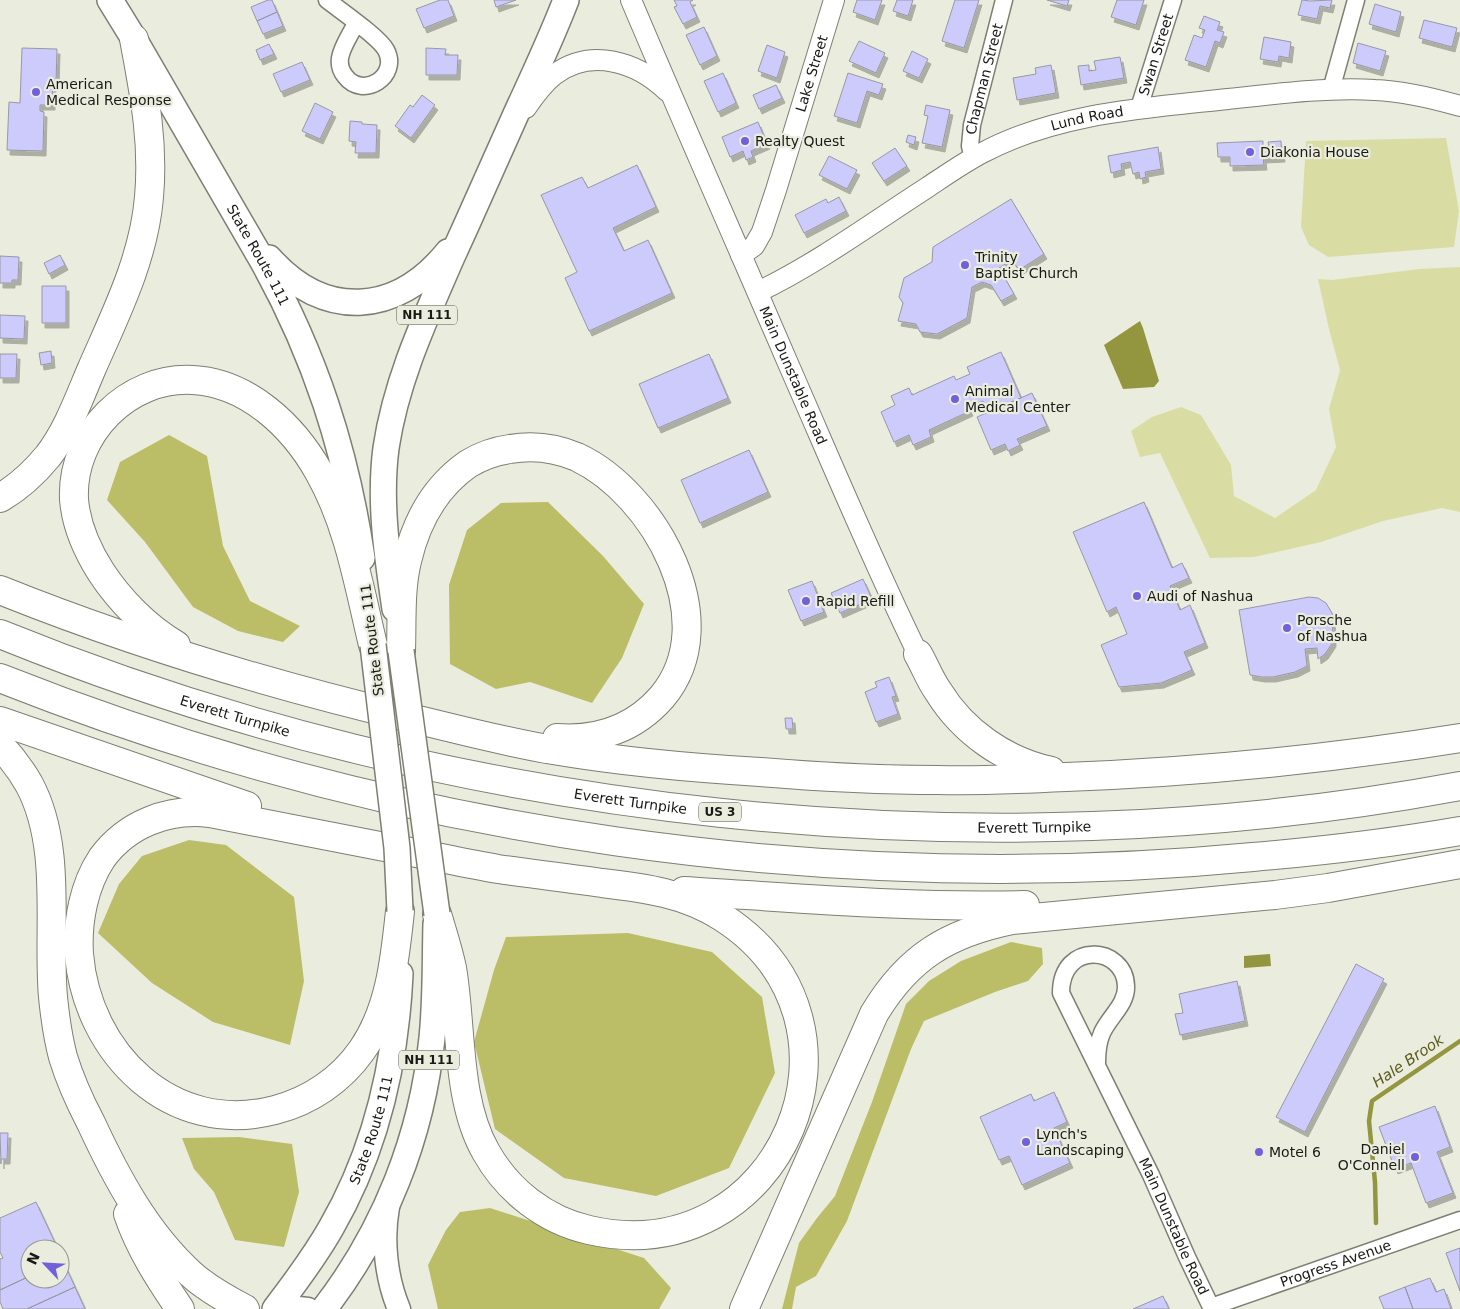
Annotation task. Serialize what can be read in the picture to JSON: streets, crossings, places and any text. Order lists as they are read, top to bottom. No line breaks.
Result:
{"streets":{"highway":["Everett Turnpike","US 3"],"main road":["State Route 111","NH 111"],"street":["Swan Street","Lake Street","Chapman Street","Lund Road","Main Dunstable Road","Progress Avenue"]},"crossings":[["Swan Street","Lund Road"],["Lake Street","Main Dunstable Road"],["Chapman Street","Lund Road"],["Lund Road","Main Dunstable Road"],["State Route 111","Main Dunstable Road"],["Main Dunstable Road","Progress Avenue"]],"water":["Hale Brook"],"places":["American Medical Response","Realty Quest","Diakonia House","Trinity Baptist Church","Animal Medical Center","Audi of Nashua","Rapid Refill","Porsche of Nashua","Lynch's Landscaping","Motel 6","Daniel O'Connell"],"north":"top left"}
